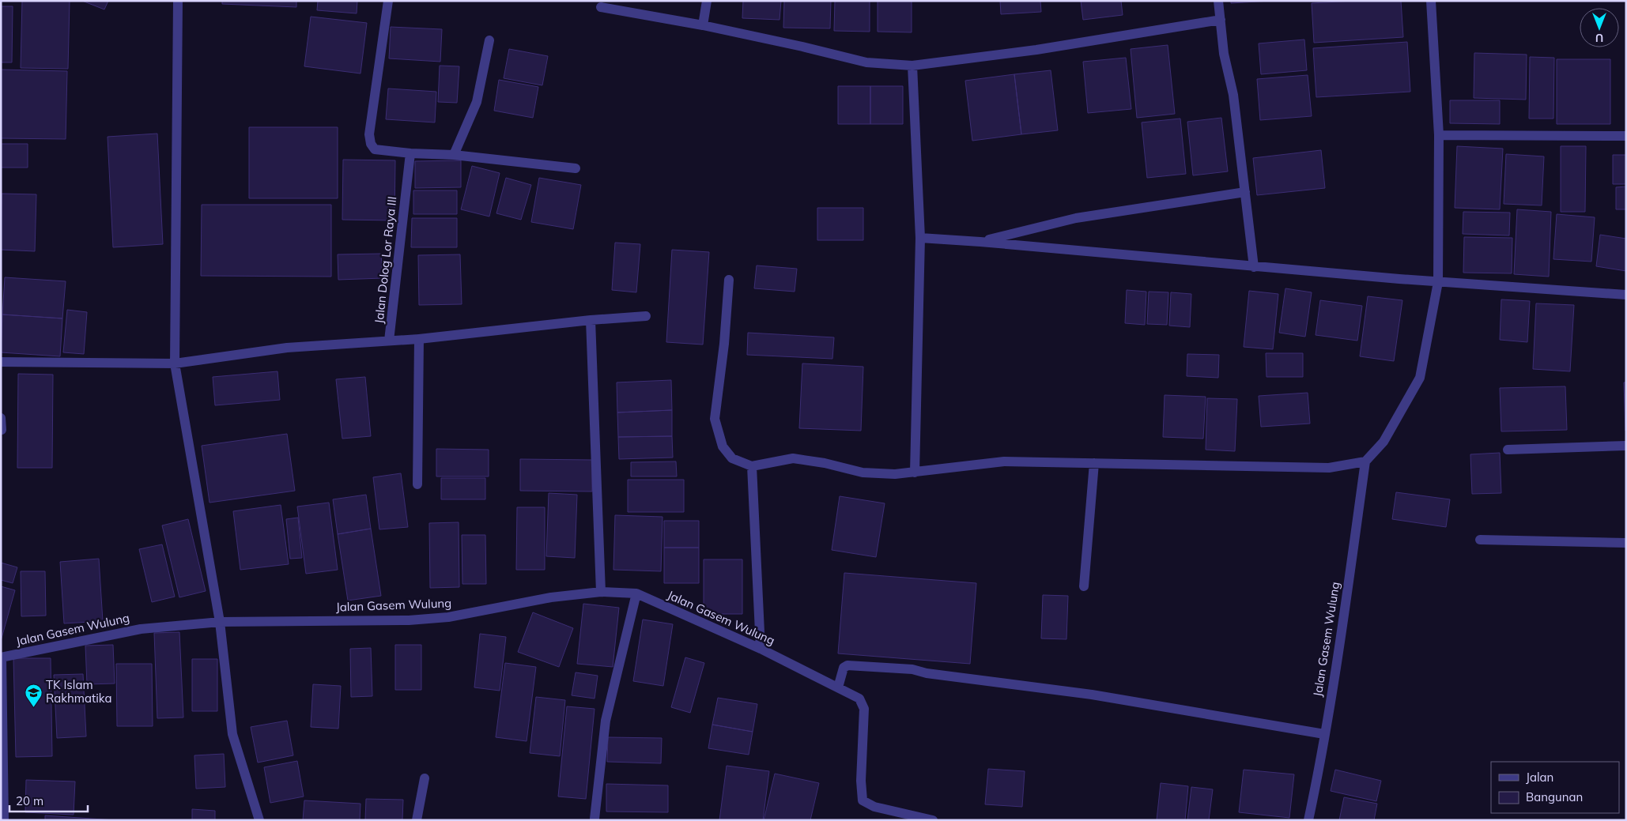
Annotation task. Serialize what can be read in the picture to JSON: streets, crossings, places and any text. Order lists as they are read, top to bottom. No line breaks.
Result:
{"streets":{"street":["Jalan Dolog Lor Raya III","Jalan Gasem Wulung"]},"places":{"school or university":["TK Islam Rakhmatika"]},"legend":["Jalan","Bangunan"],"scale_bar":"20 m","north":"bottom"}
